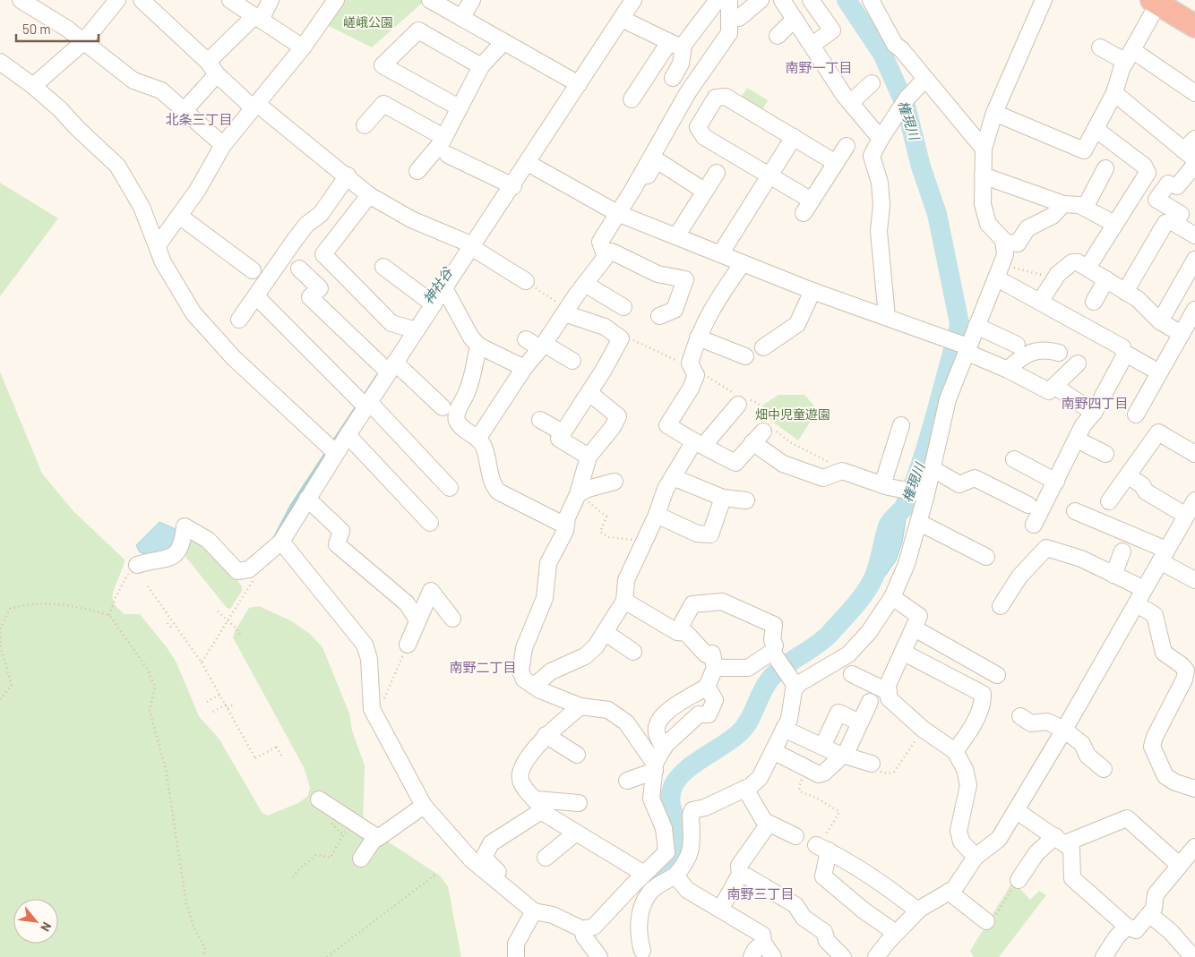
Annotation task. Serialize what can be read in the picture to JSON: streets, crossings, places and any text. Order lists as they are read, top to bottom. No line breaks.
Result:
{"districts":["南野一丁目","北条三丁目","南野四丁目","南野二丁目","南野三丁目"],"water":["権現川","神社谷"],"parks":["嵯峨公園","畑中児童遊園"],"scale_bar":"50 m","north":"bottom right"}
